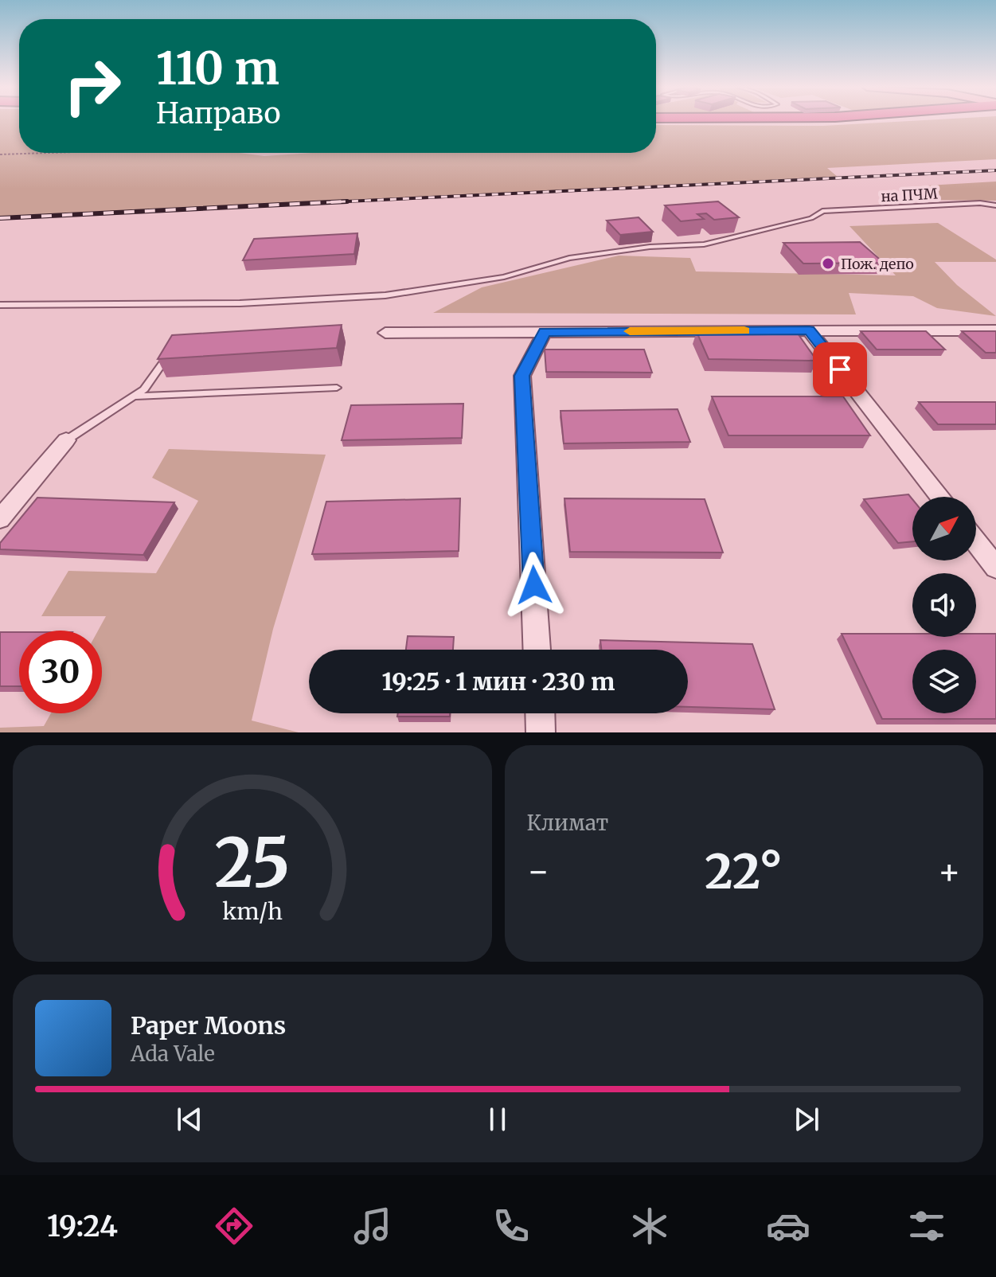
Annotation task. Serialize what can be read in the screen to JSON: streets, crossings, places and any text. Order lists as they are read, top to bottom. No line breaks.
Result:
{"streets":{"lane":["на ПЧМ"]},"places":["Пож. депо"],"north":"top right","page":{"turn":["110 m","Направо"],"limit":"30","trip":"19:25 · 1 мин · 230 m","tile":"Климат","heat":["−","22°","+"],"song":["Paper Moons","Ada Vale"],"tabs":"19:24","gauge":["25","km/h"]}}
